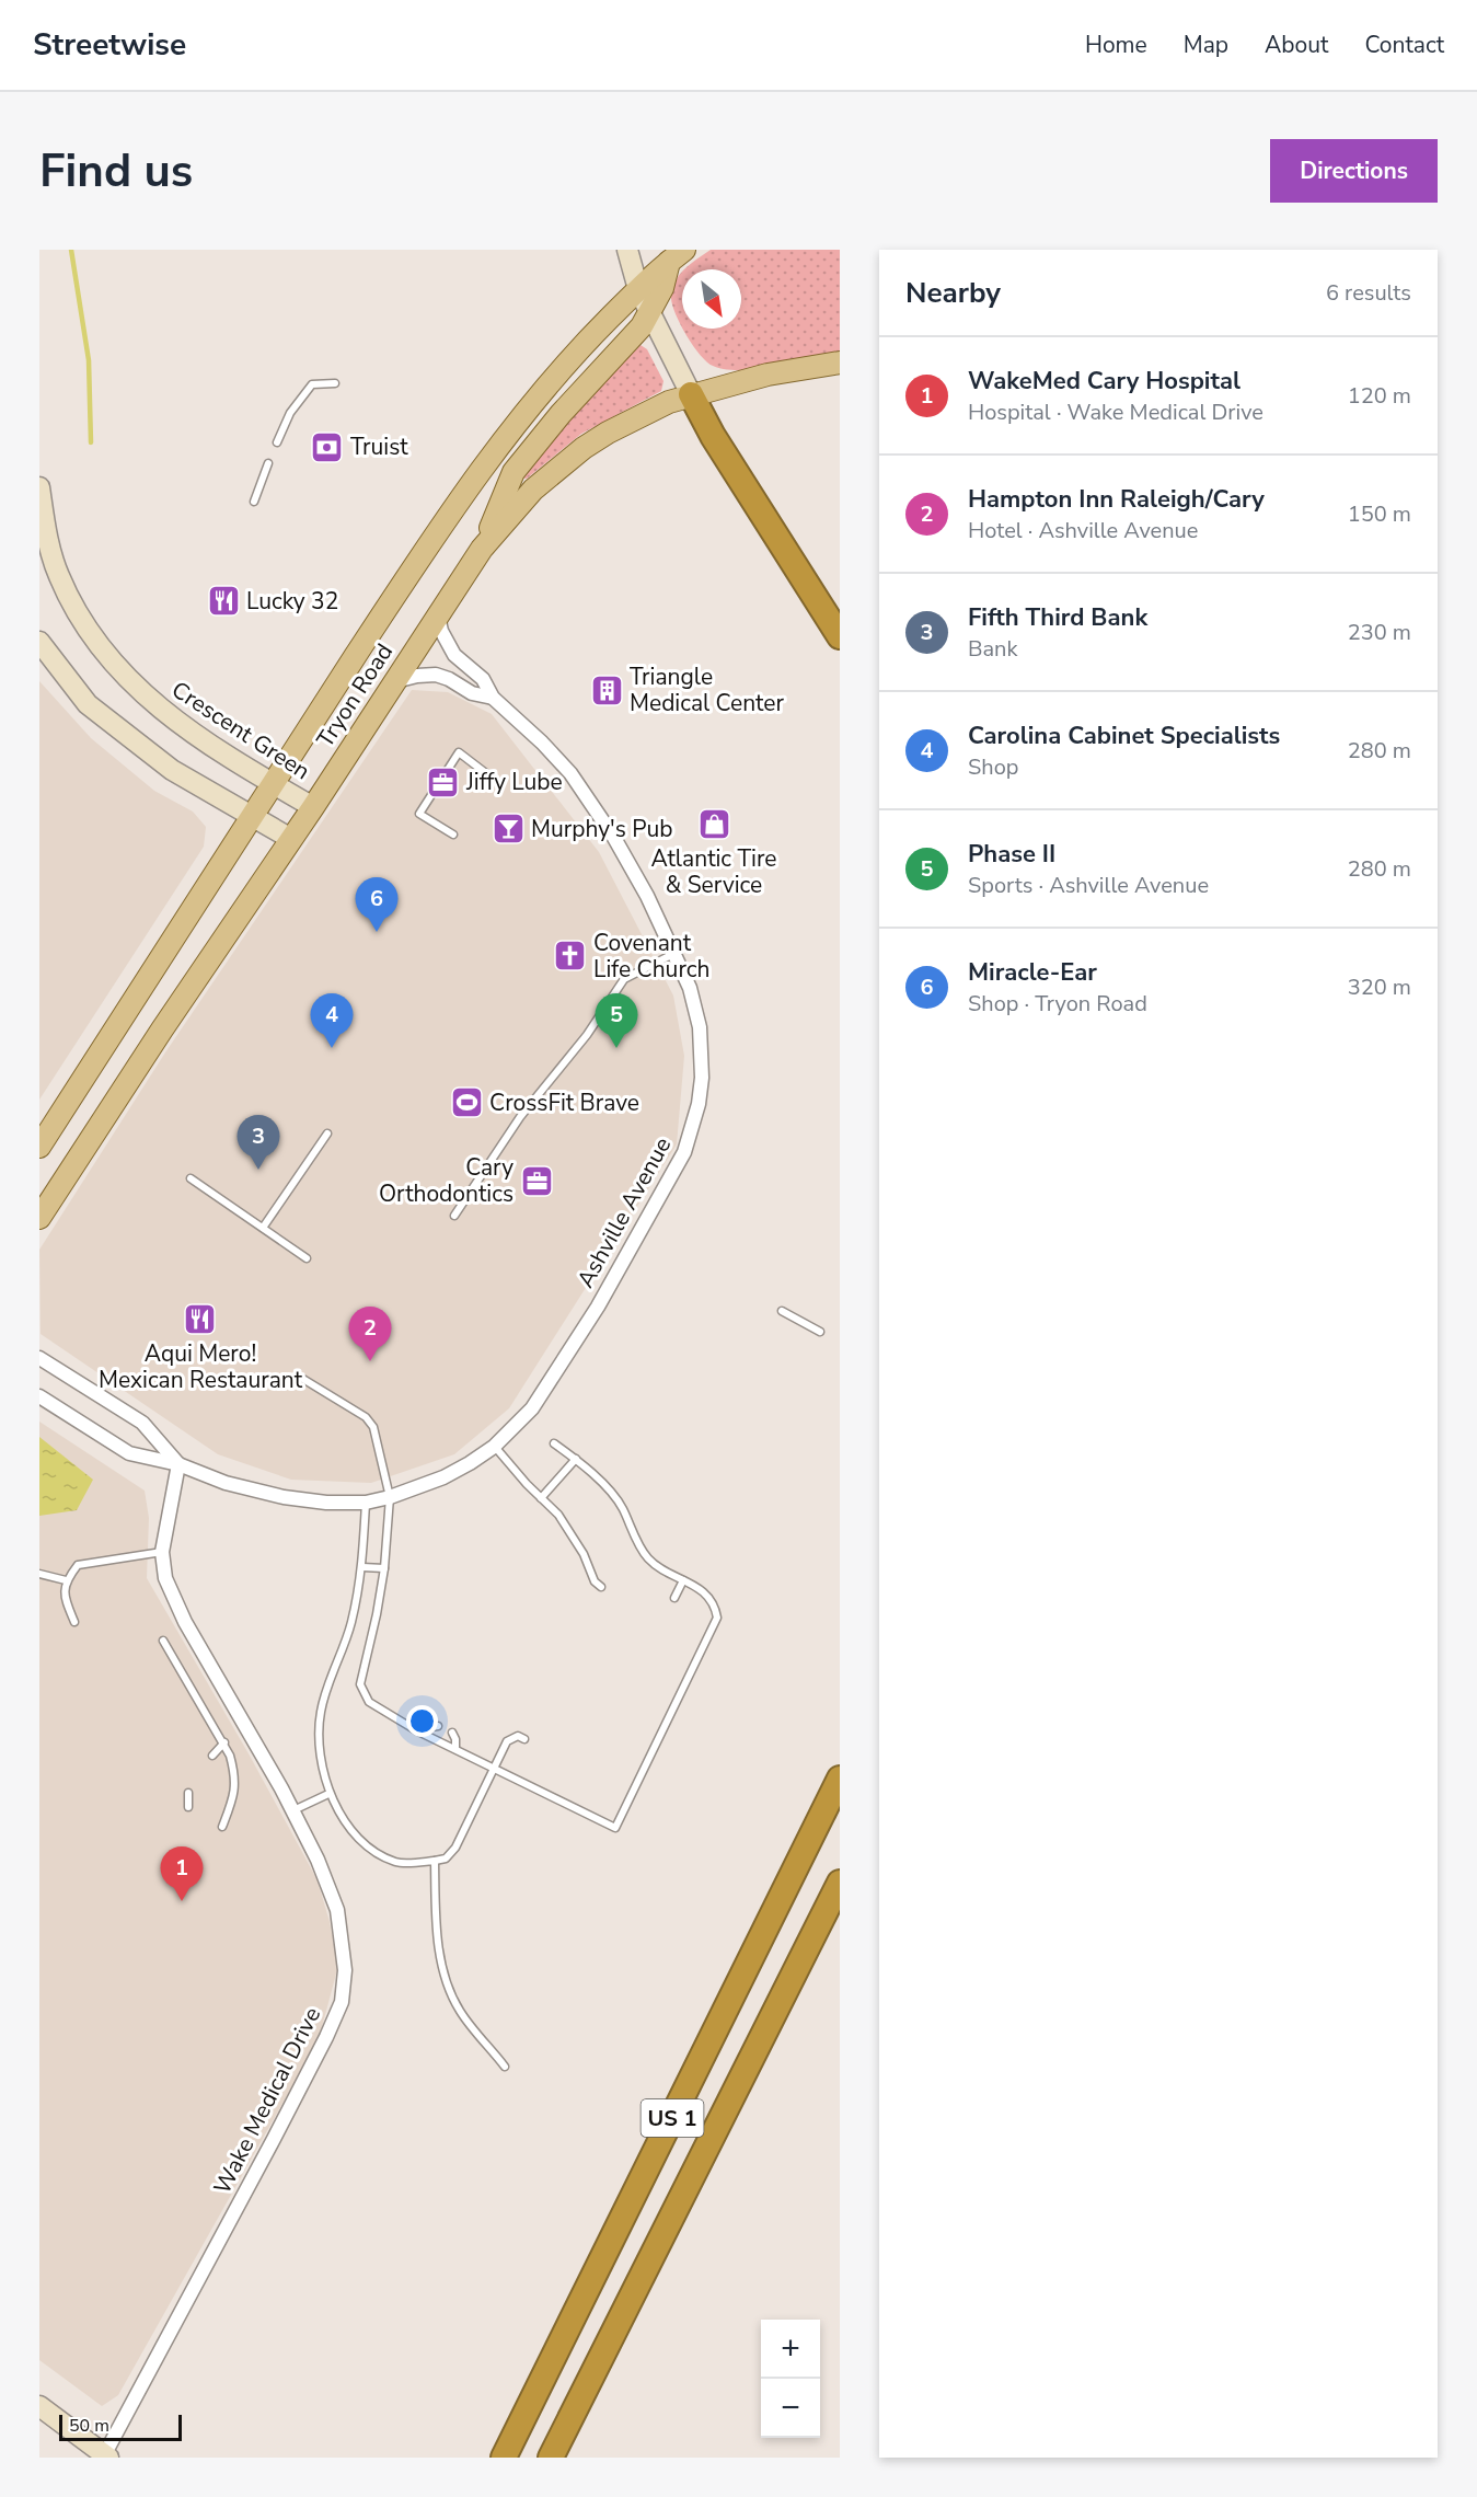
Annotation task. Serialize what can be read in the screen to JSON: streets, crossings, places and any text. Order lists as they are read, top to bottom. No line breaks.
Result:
{"streets":{"highway":["US 1"],"main road":["Tryon Road"],"street":["Crescent Green","Ashville Avenue","Wake Medical Drive"]},"crossings":[["Tryon Road","Crescent Green"],["Tryon Road","Ashville Avenue"],["Ashville Avenue","Wake Medical Drive"]],"places":{"bank":["Truist"],"restaurant":["Lucky 32","Aqui Mero! Mexican Restaurant"],"building":["Triangle Medical Center"],"office":["Jiffy Lube","Cary Orthodontics"],"shop":["Atlantic Tire & Service"],"bar":["Murphy's Pub"],"church":["Covenant Life Church"],"sports":["CrossFit Brave"]},"scale_bar":"50 m","north":"bottom right","page":{"header":"Streetwise","nav":["Home","Map","About","Contact"],"buttons":"Directions","title":"Find us","heading":["Nearby","6 results"],"list":[{"mark":"1","name":"WakeMed Cary Hospital","note":"Hospital · Wake Medical Drive","value":"120 m"},{"mark":"2","name":"Hampton Inn Raleigh/Cary","note":"Hotel · Ashville Avenue","value":"150 m"},{"mark":"3","name":"Fifth Third Bank","note":"Bank","value":"230 m"},{"mark":"4","name":"Carolina Cabinet Specialists","note":"Shop","value":"280 m"},{"mark":"5","name":"Phase II","note":"Sports · Ashville Avenue","value":"280 m"},{"mark":"6","name":"Miracle-Ear","note":"Shop · Tryon Road","value":"320 m"}],"pins":["6","4","5","3","2","1"],"map_buttons":["+","−"],"scale":"50 m"}}
